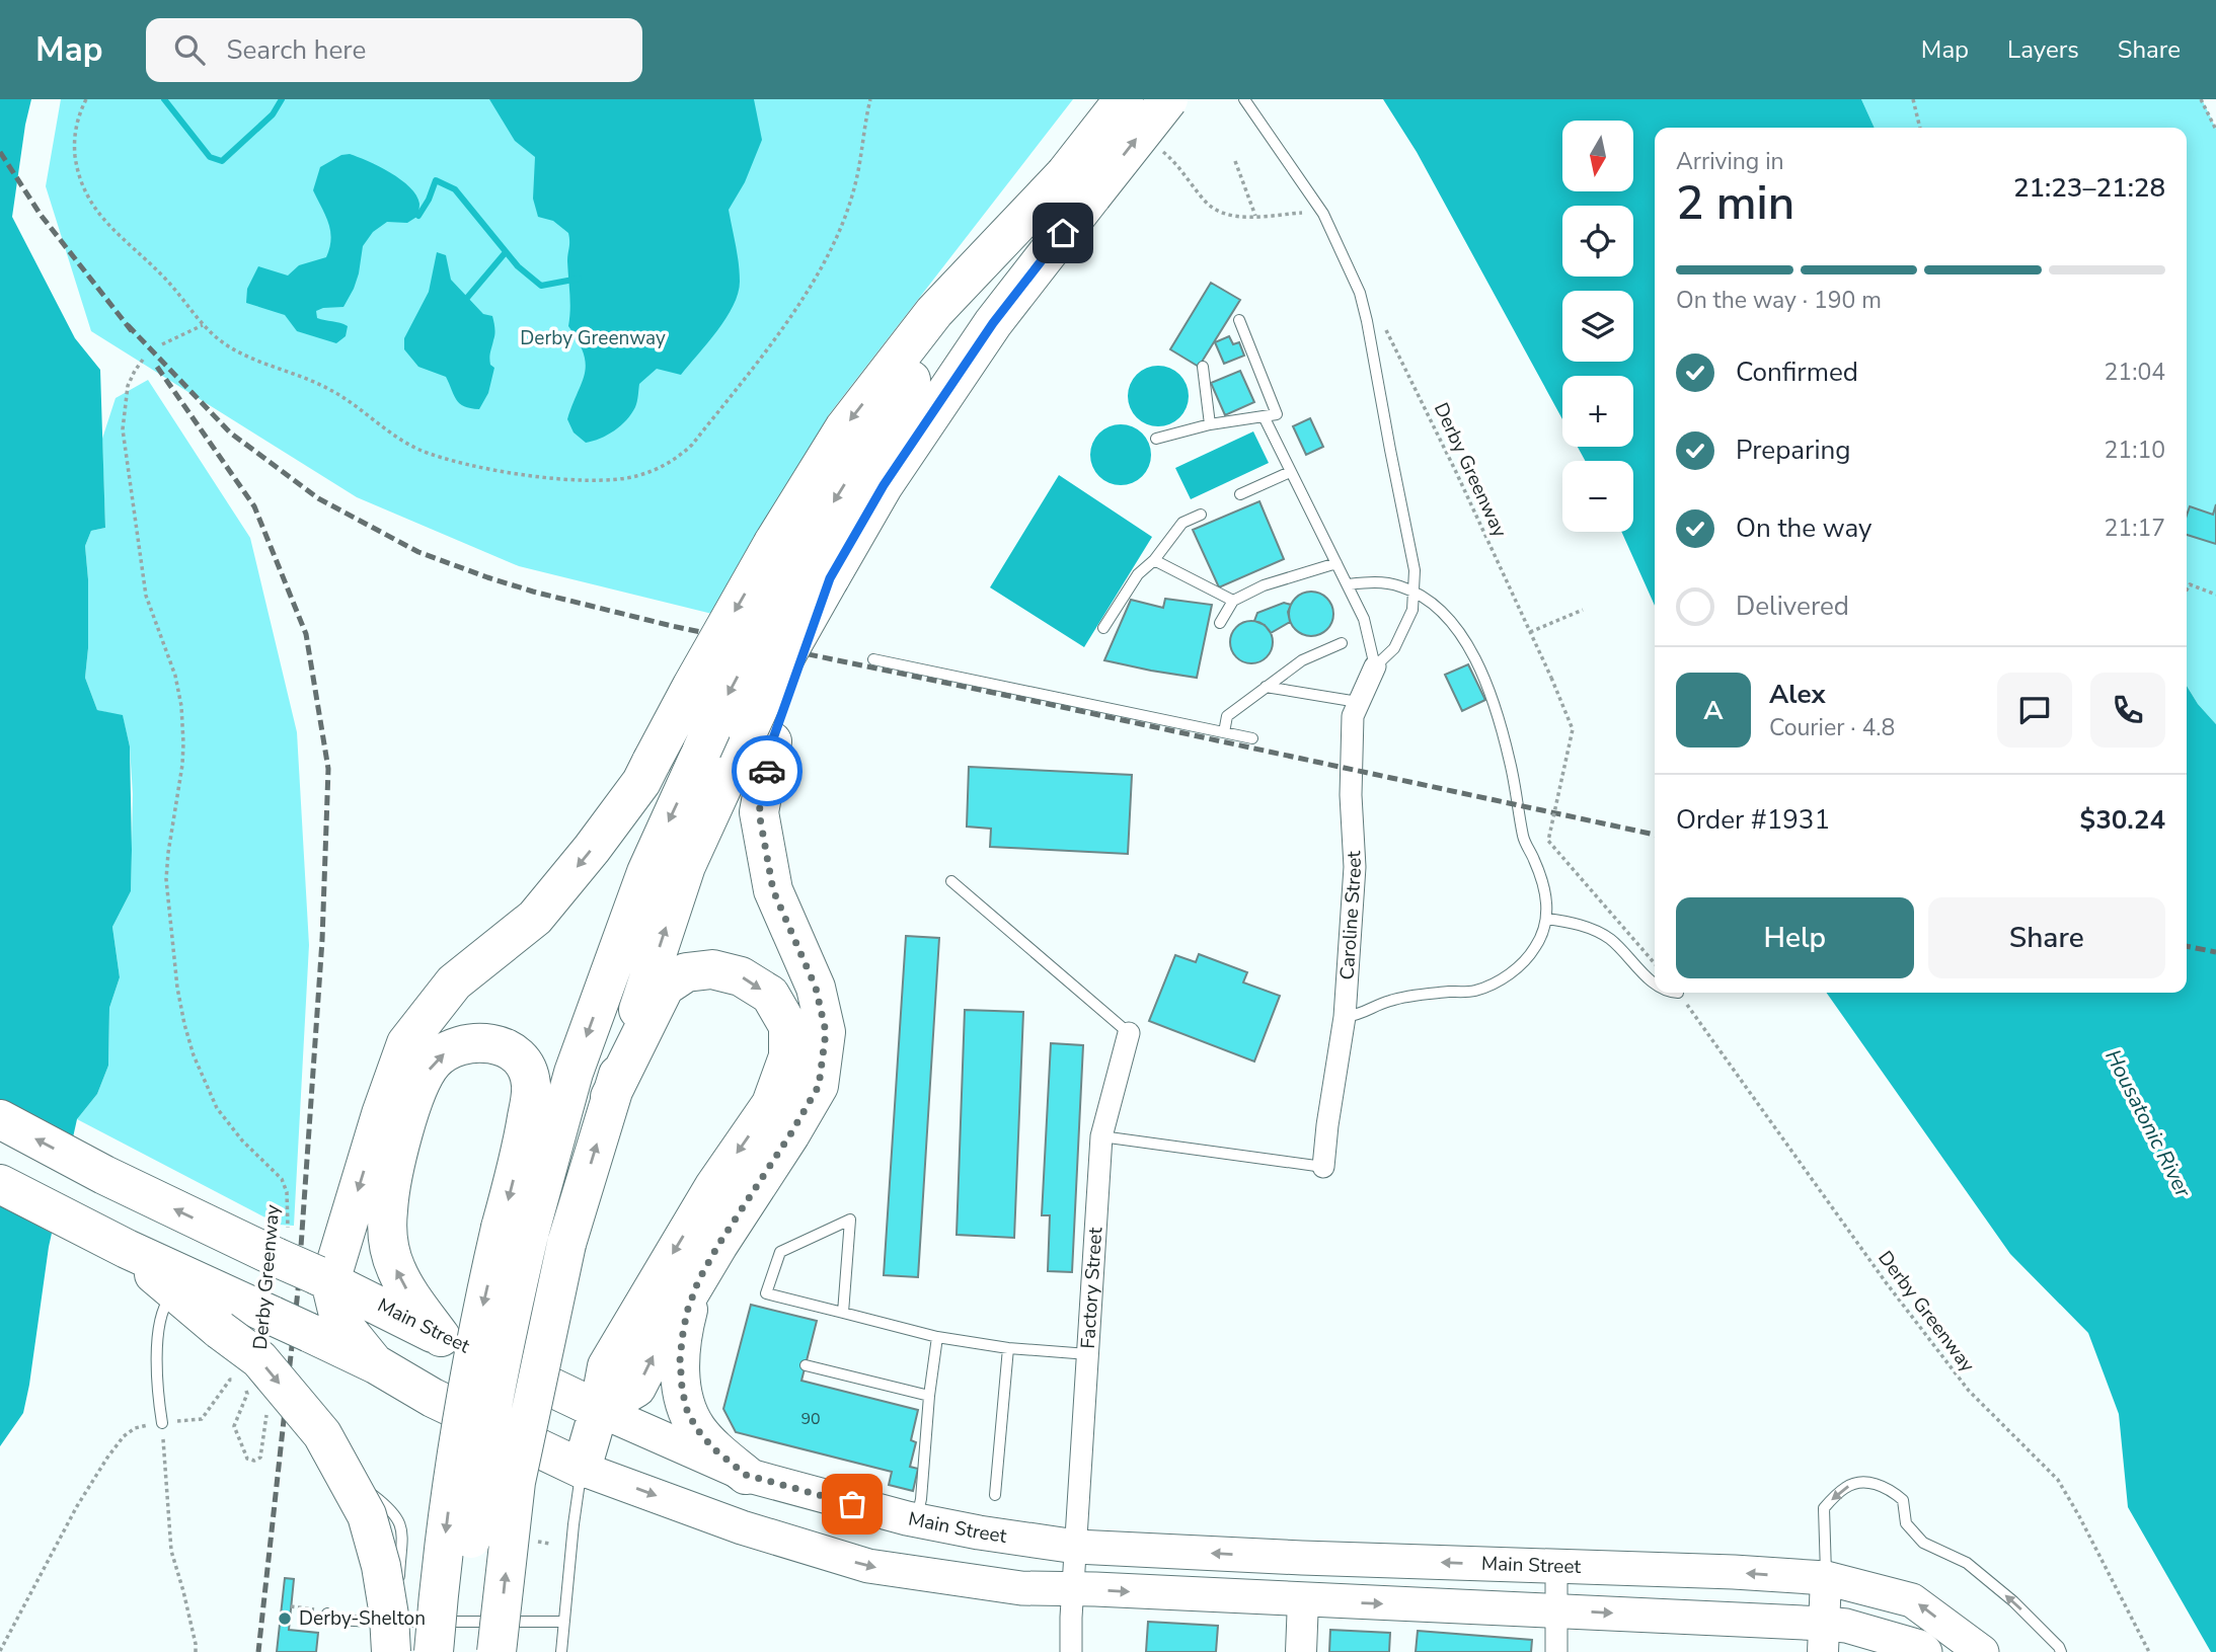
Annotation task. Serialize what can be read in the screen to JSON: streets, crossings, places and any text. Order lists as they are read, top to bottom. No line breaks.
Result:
{"streets":{"highway":["Main Street"],"street":["Caroline Street","Factory Street"],"path":["Derby Greenway"]},"crossings":[["Derby Greenway","Main Street"],["Factory Street","Main Street"]],"one_way":["Main Street"],"water":["Housatonic River"],"parks":["Derby Greenway"],"places":["Derby-Shelton"],"house_numbers":["90"],"north":"bottom","page":{"header":"Map","search":"Search here","nav":["Map","Layers","Share"],"map_buttons":["+","−"],"heading":["2 min","Arriving in","21:23–21:28"],"panel":["Alex","Courier · 4.8","Order #1931","$30.24"],"bar":"On the way · 190 m","list":[["Confirmed","21:04"],["Preparing","21:10"],["On the way","21:17"],"Delivered"],"round":"A","buttons":["Help","Share"]}}
